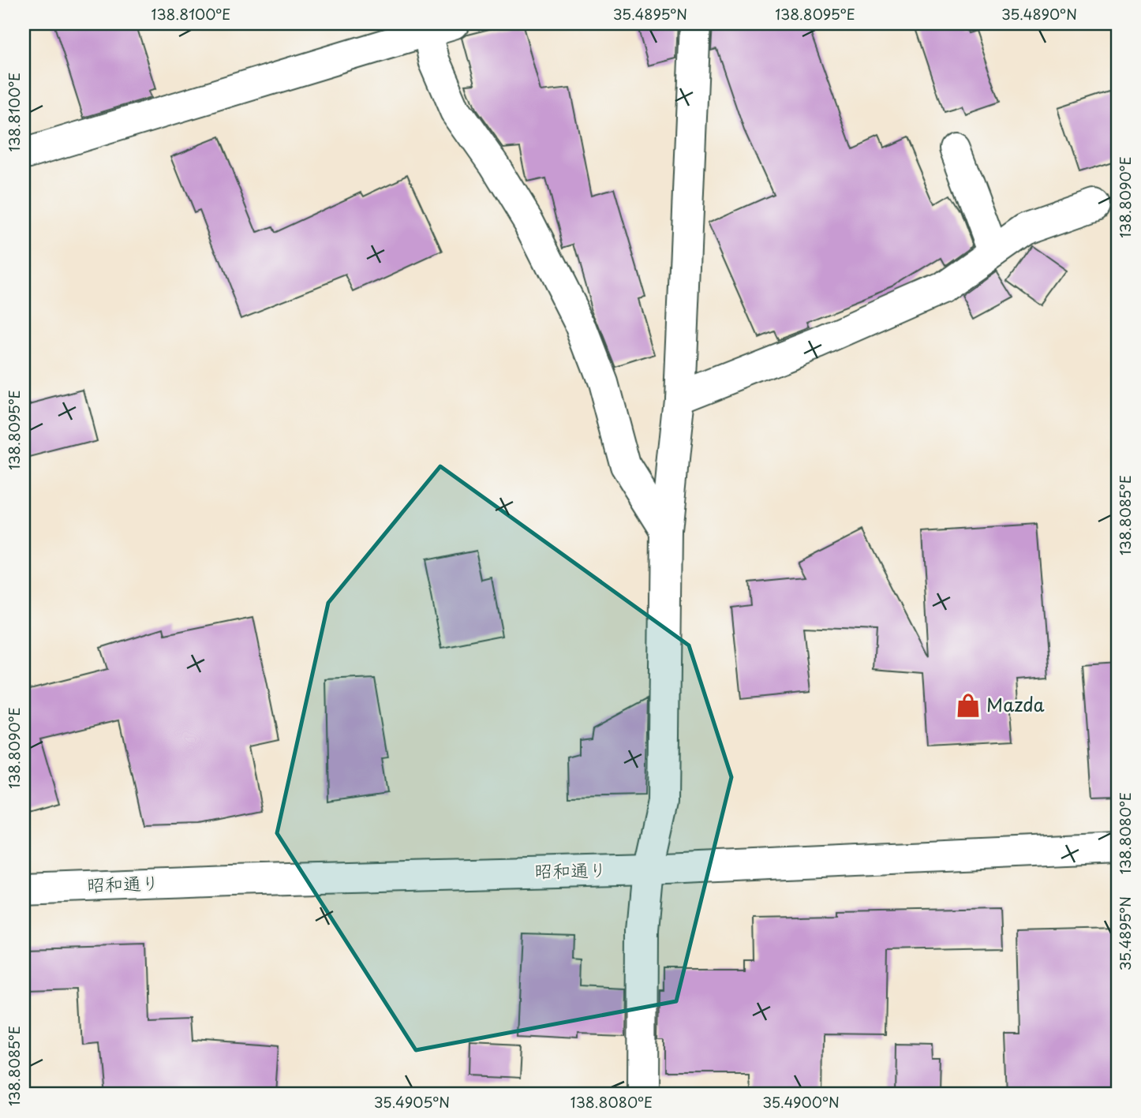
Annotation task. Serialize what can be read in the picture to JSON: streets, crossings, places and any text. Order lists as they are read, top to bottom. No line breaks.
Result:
{"streets":{"street":["昭和通り"]},"places":{"shop":["Mazda"]},"coordinates":["138.8100°E","35.4895°N","138.8095°E","35.4890°N","138.8090°E","138.8085°E","138.8080°E","35.4905°N","35.4900°N"]}
